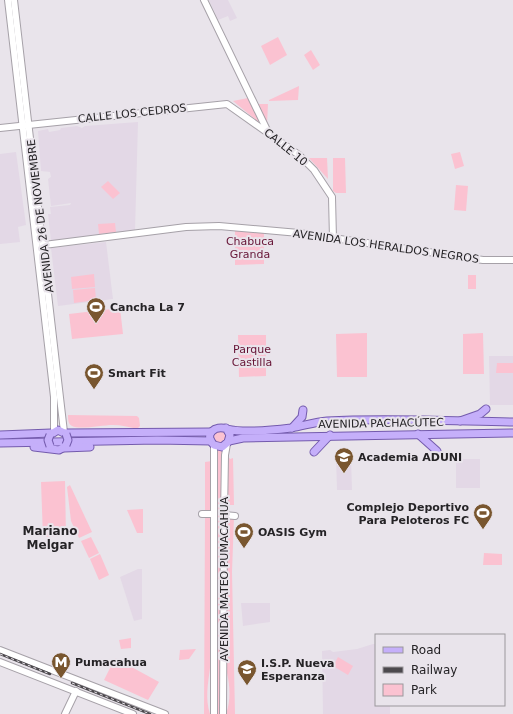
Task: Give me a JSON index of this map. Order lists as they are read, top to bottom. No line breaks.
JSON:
{"streets":{"main road":["CALLE LOS CEDROS","CALLE 10","AVENIDA 26 DE NOVIEMBRE","AVENIDA LOS HERALDOS NEGROS","AVENIDA PACHACÚTEC","AVENIDA MATEO PUMACAHUA"]},"crossings":[["CALLE LOS CEDROS","CALLE 10"],["CALLE LOS CEDROS","AVENIDA 26 DE NOVIEMBRE"],["CALLE 10","AVENIDA LOS HERALDOS NEGROS"],["AVENIDA 26 DE NOVIEMBRE","AVENIDA LOS HERALDOS NEGROS"],["AVENIDA PACHACÚTEC","AVENIDA MATEO PUMACAHUA"]],"districts":["Mariano Melgar"],"parks":["Chabuca Granda","Parque Castilla"],"places":{"sports":["Cancha La 7","Smart Fit","Complejo Deportivo Para Peloteros FC","OASIS Gym"],"school or university":["Academia ADUNI","I.S.P. Nueva Esperanza"],"metro station":["Pumacahua"]},"legend":["Road","Railway","Park"]}
